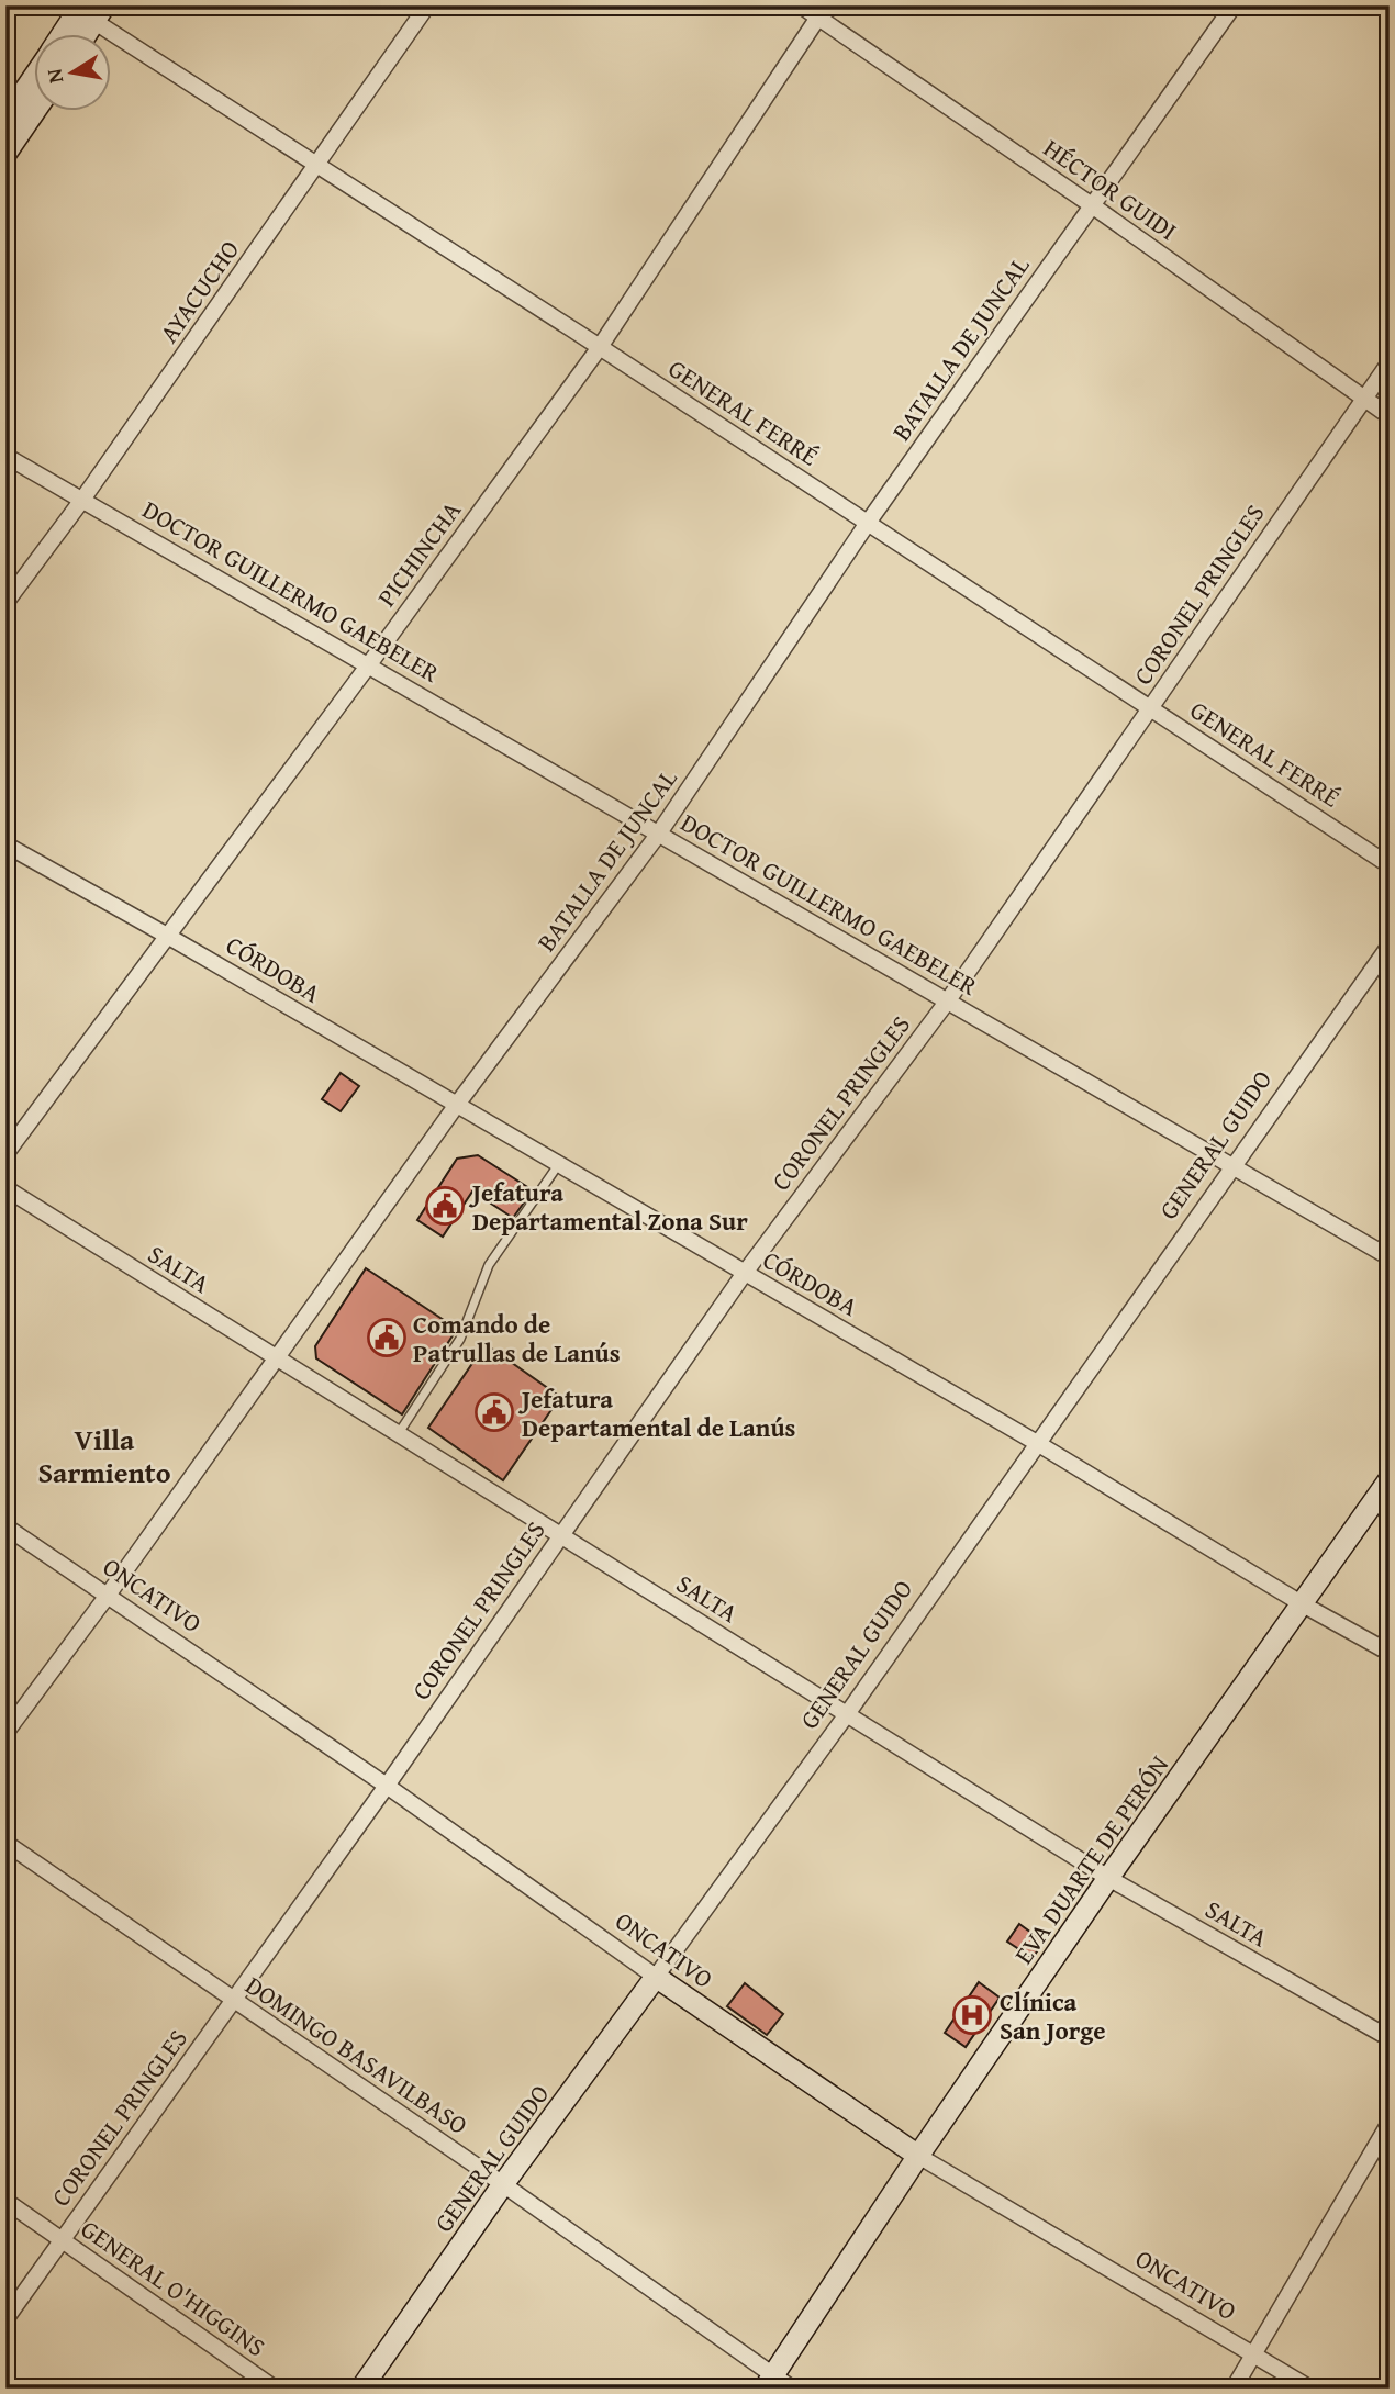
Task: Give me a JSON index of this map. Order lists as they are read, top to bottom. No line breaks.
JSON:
{"streets":{"main road":["GENERAL GUIDO","ONCATIVO","EVA DUARTE DE PERÓN"],"street":["HÉCTOR GUIDI","AYACUCHO","BATALLA DE JUNCAL","GENERAL FERRÉ","PICHINCHA","DOCTOR GUILLERMO GAEBELER","CORONEL PRINGLES","CÓRDOBA","SALTA","DOMINGO BASAVILBASO","GENERAL O'HIGGINS"]},"crossings":[["HÉCTOR GUIDI","BATALLA DE JUNCAL"],["HÉCTOR GUIDI","PICHINCHA"],["HÉCTOR GUIDI","CORONEL PRINGLES"],["AYACUCHO","GENERAL FERRÉ"],["AYACUCHO","DOCTOR GUILLERMO GAEBELER"],["BATALLA DE JUNCAL","GENERAL FERRÉ"],["BATALLA DE JUNCAL","DOCTOR GUILLERMO GAEBELER"],["BATALLA DE JUNCAL","CÓRDOBA"],["BATALLA DE JUNCAL","SALTA"],["BATALLA DE JUNCAL","ONCATIVO"],["GENERAL FERRÉ","PICHINCHA"],["GENERAL FERRÉ","CORONEL PRINGLES"],["PICHINCHA","DOCTOR GUILLERMO GAEBELER"],["PICHINCHA","CÓRDOBA"],["DOCTOR GUILLERMO GAEBELER","CORONEL PRINGLES"],["DOCTOR GUILLERMO GAEBELER","GENERAL GUIDO"],["CORONEL PRINGLES","CÓRDOBA"],["CORONEL PRINGLES","SALTA"],["CORONEL PRINGLES","ONCATIVO"],["CORONEL PRINGLES","DOMINGO BASAVILBASO"],["CORONEL PRINGLES","GENERAL O'HIGGINS"],["CÓRDOBA","GENERAL GUIDO"],["CÓRDOBA","EVA DUARTE DE PERÓN"],["GENERAL GUIDO","SALTA"],["GENERAL GUIDO","ONCATIVO"],["GENERAL GUIDO","DOMINGO BASAVILBASO"],["SALTA","EVA DUARTE DE PERÓN"],["ONCATIVO","EVA DUARTE DE PERÓN"],["EVA DUARTE DE PERÓN","DOMINGO BASAVILBASO"]],"districts":["Villa Sarmiento"],"places":{"public building":["Jefatura Departamental Zona Sur","Comando de Patrullas de Lanús","Jefatura Departamental de Lanús"],"hospital":["Clínica San Jorge"]},"north":"left"}
